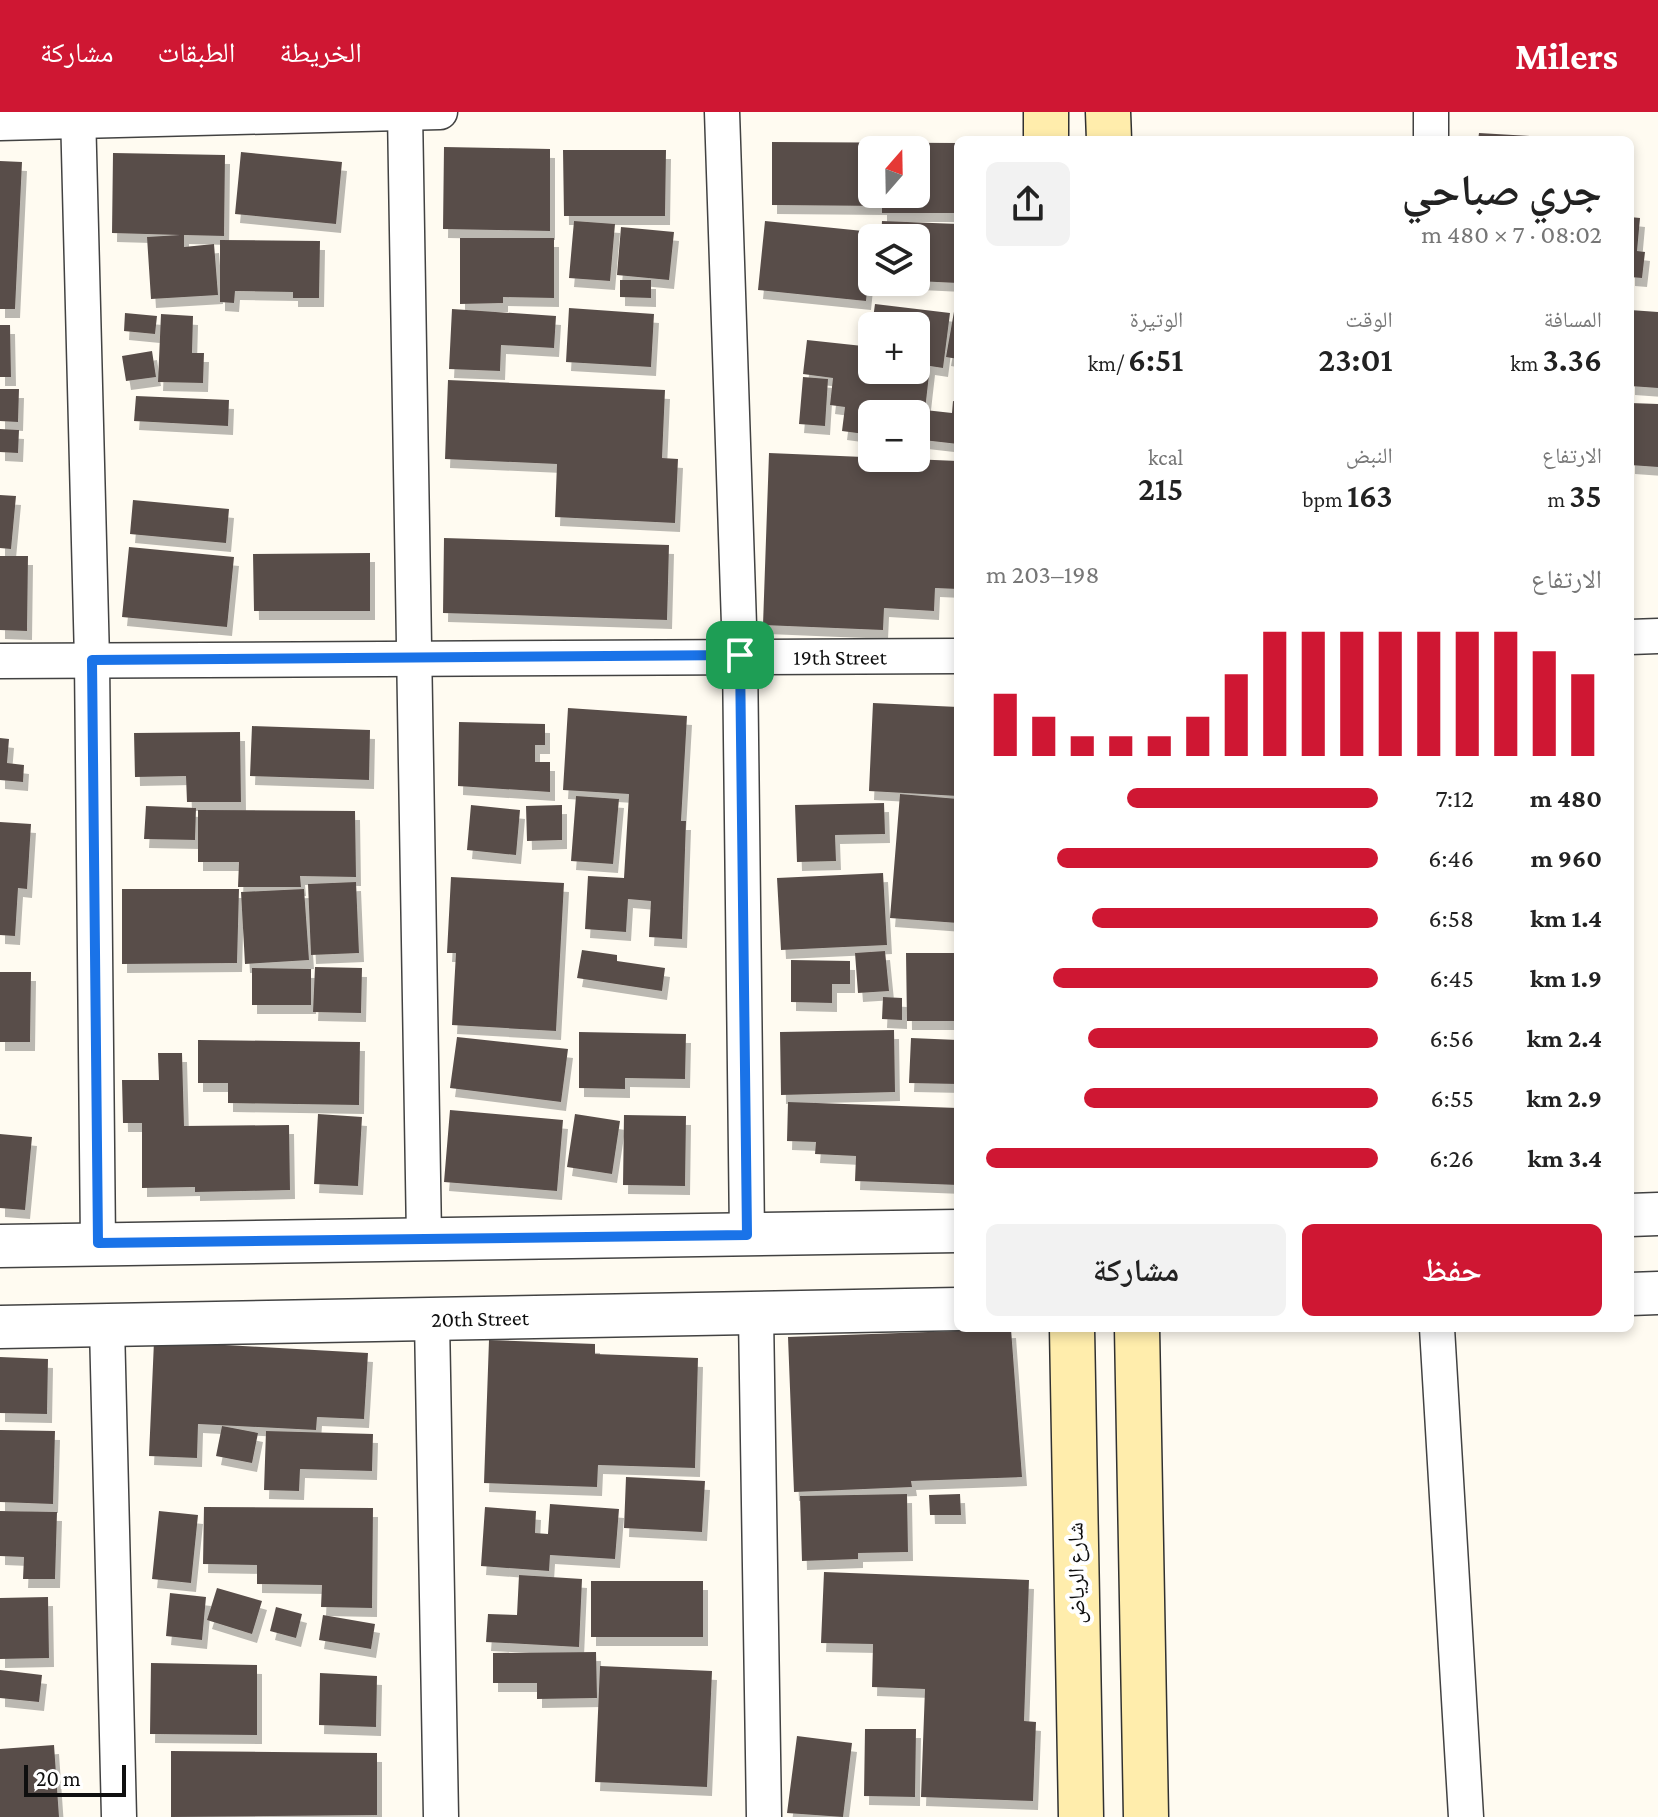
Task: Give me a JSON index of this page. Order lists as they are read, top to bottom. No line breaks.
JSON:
{"streets":{"main road":["شارع الرياض"],"street":["19th Street","20th Street"]},"scale_bar":"20 m","north":"top","page":{"header":"Milers","nav":["الخريطة","الطبقات","مشاركة"],"map_buttons":["+","−"],"heading":["جري صباحي","08:02 · 7 × 480 m"],"stats":[["المسافة","3.36 km"],["الوقت","23:01"],["الوتيرة","6:51 /km"],["الارتفاع","35 m"],["النبض","163 bpm"],["kcal","215"]],"chart":["الارتفاع","198–203 m"],"list":[{"name":"480 m","note":"7:12"},{"name":"960 m","note":"6:46"},{"name":"1.4 km","note":"6:58"},{"name":"1.9 km","note":"6:45"},{"name":"2.4 km","note":"6:56"},{"name":"2.9 km","note":"6:55"},{"name":"3.4 km","note":"6:26"}],"buttons":["حفظ","مشاركة"],"scale":"20 m"}}
